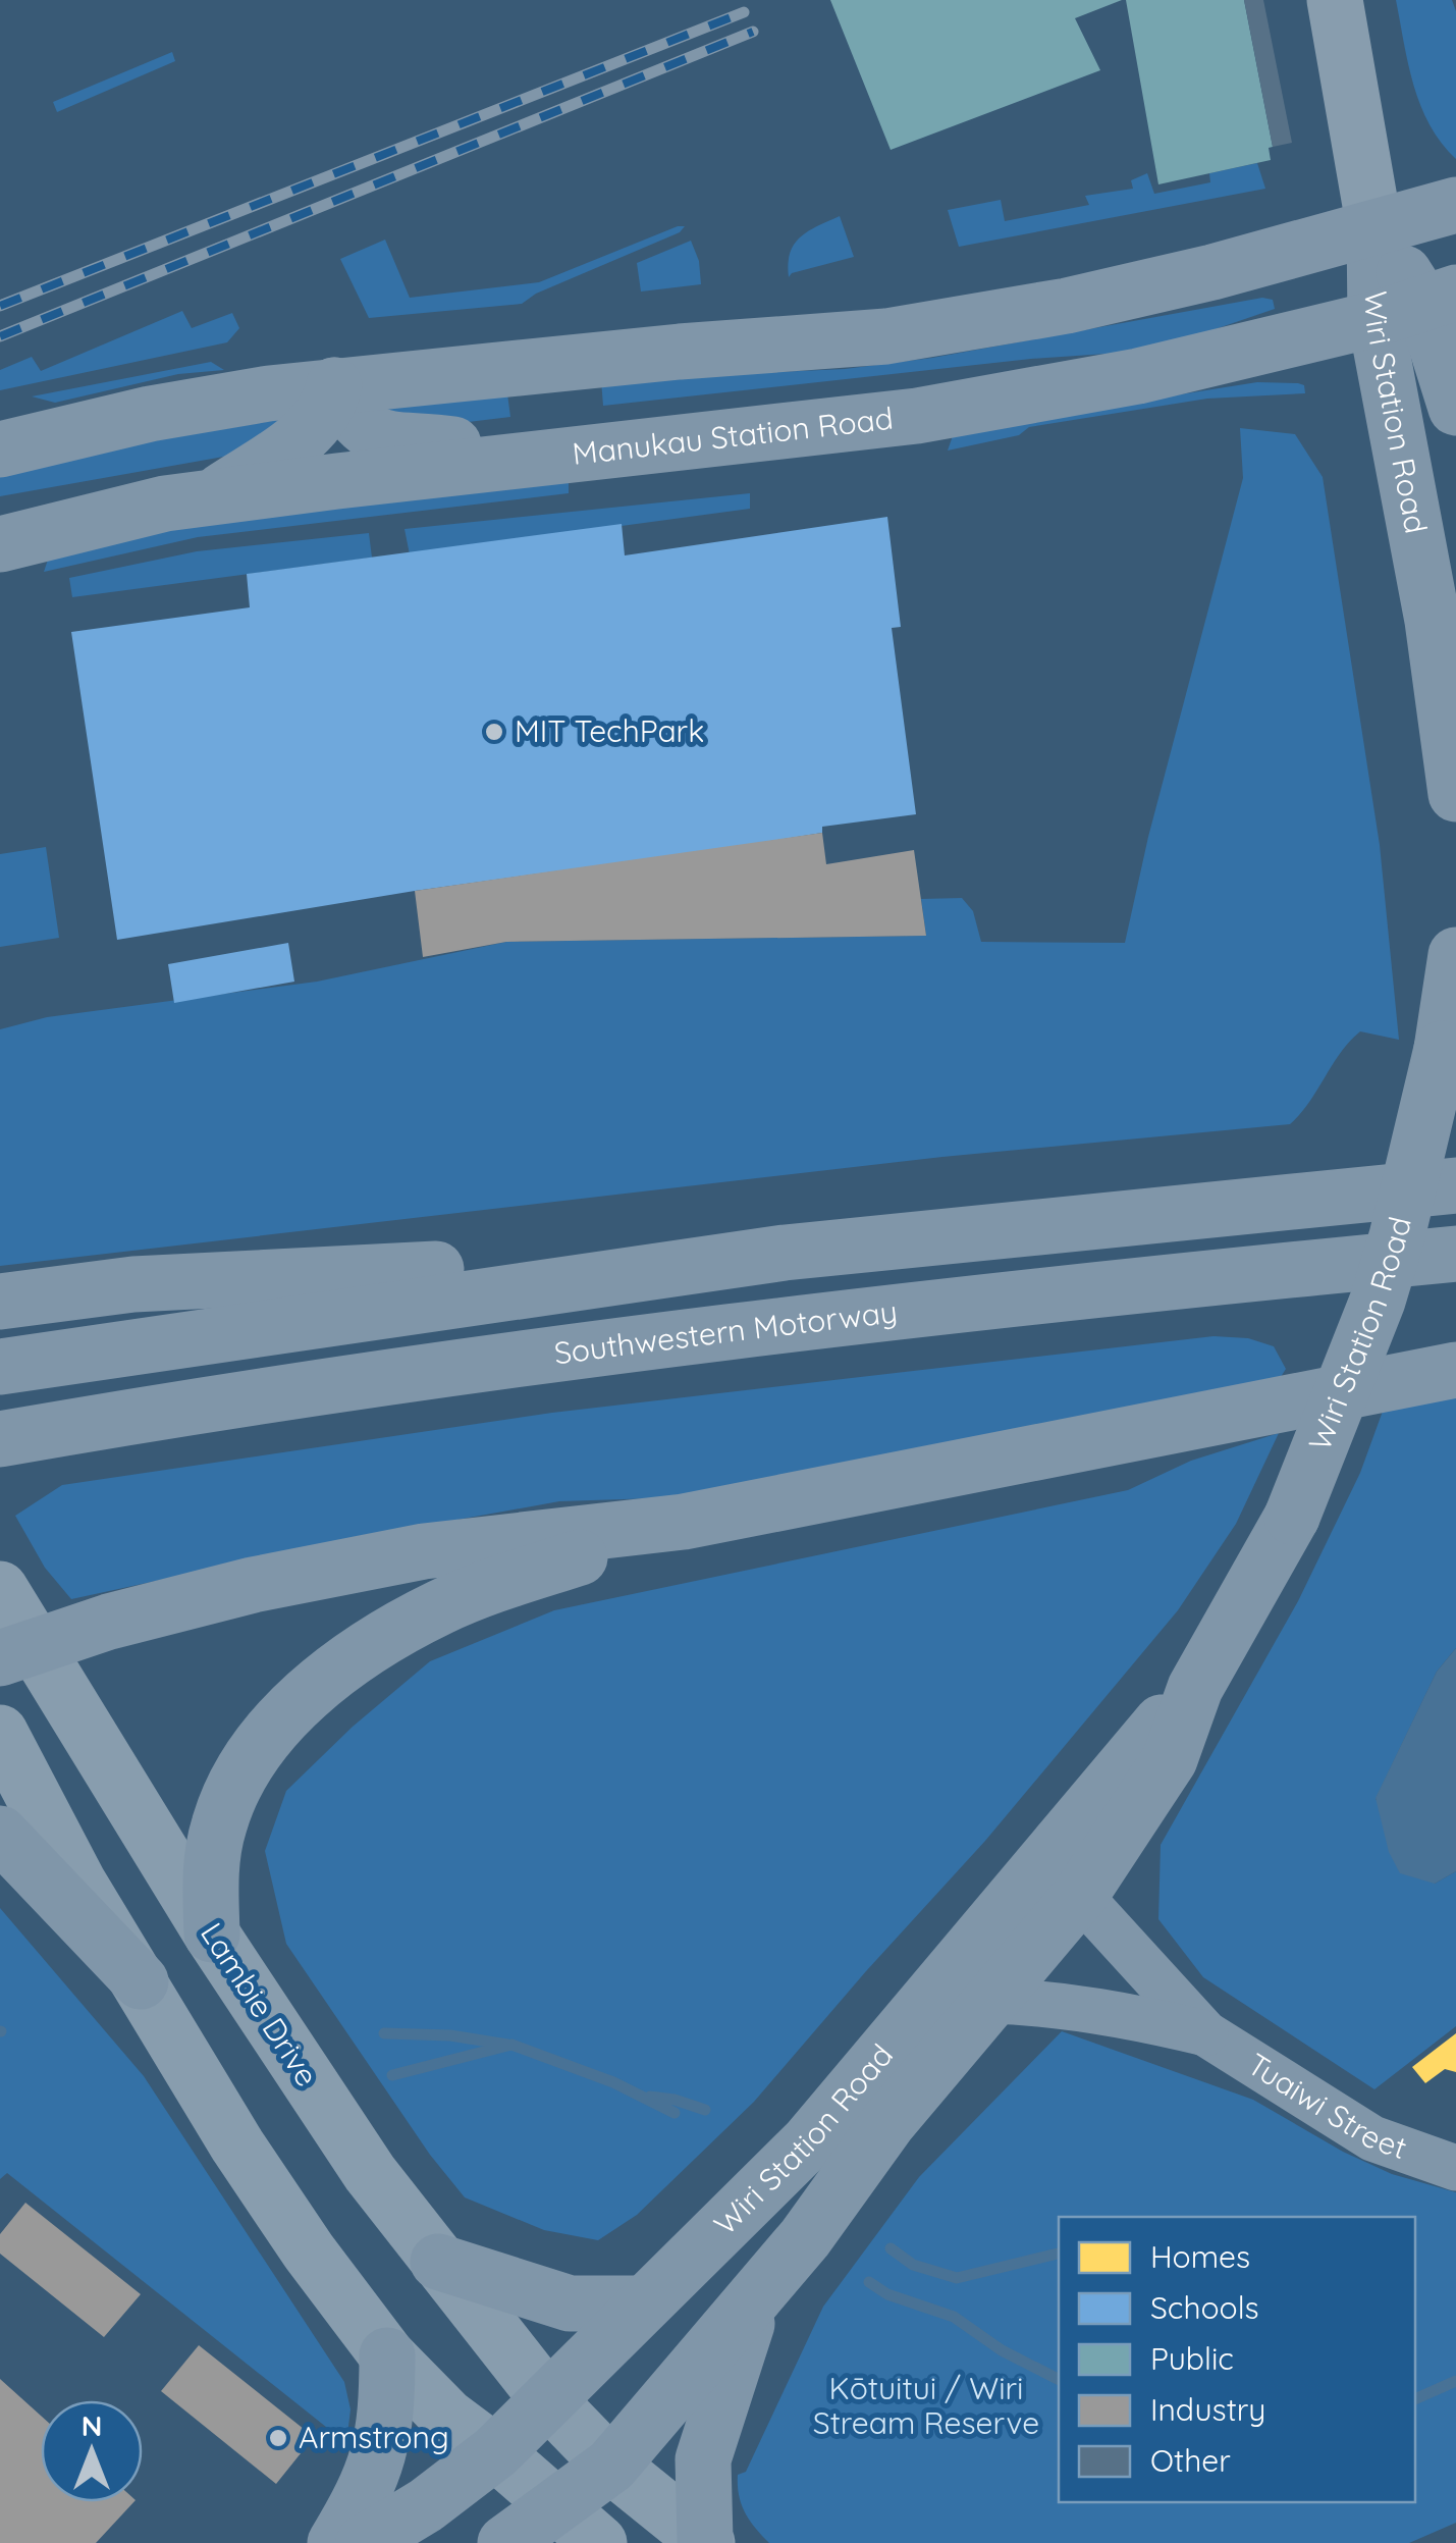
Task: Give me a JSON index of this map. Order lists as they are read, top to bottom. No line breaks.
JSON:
{"streets":{"main road":["Wiri Station Road","Manukau Station Road","Southwestern Motorway","Lambie Drive"],"street":["Tuaiwi Street"]},"crossings":[["Wiri Station Road","Manukau Station Road"],["Wiri Station Road","Lambie Drive"],["Wiri Station Road","Tuaiwi Street"]],"parks":["Kōtuitui / Wiri Stream Reserve"],"places":["MIT TechPark","Armstrong"],"legend":["Homes","Schools","Public","Industry","Other"],"north":"top"}
